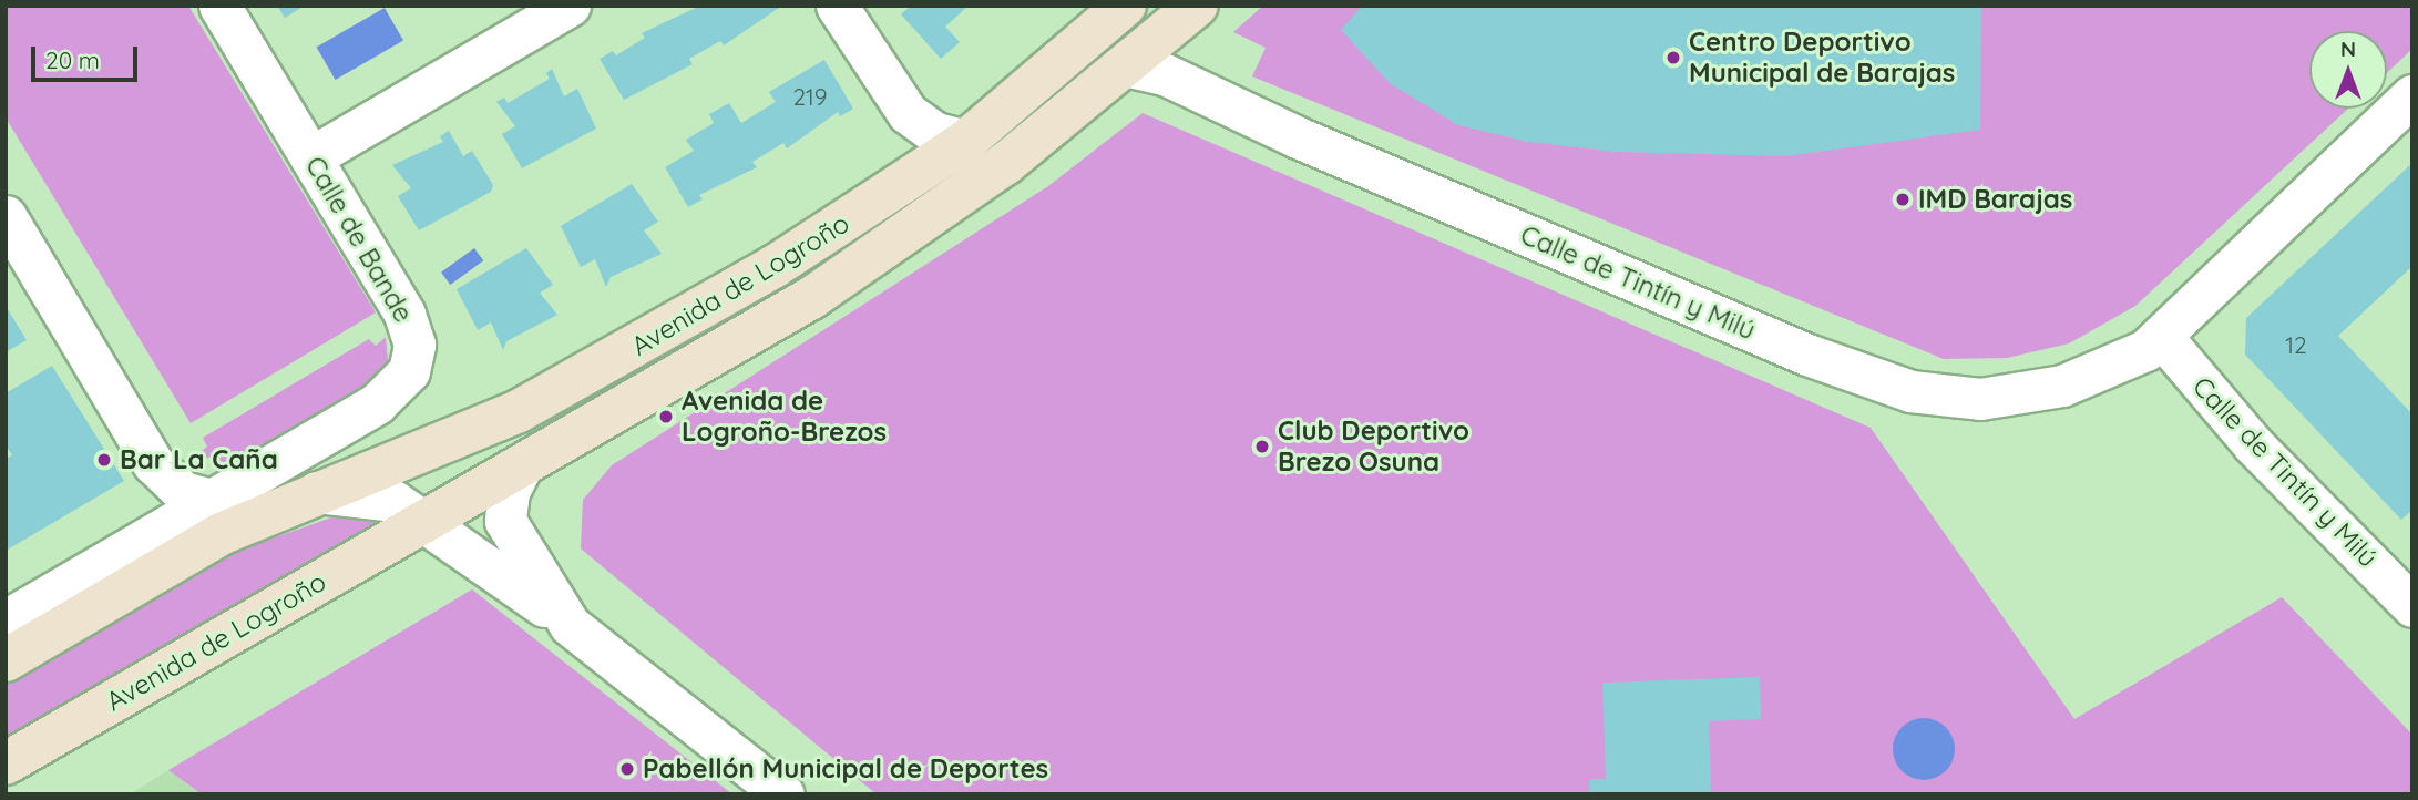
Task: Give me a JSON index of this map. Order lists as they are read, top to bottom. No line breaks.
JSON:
{"streets":{"main road":["Avenida de Logroño"],"street":["Calle de Bande","Calle de Tintín y Milú"]},"crossings":[["Calle de Bande","Avenida de Logroño"],["Calle de Tintín y Milú","Avenida de Logroño"]],"places":["Centro Deportivo Municipal de Barajas","IMD Barajas","Avenida de Logroño-Brezos","Club Deportivo Brezo Osuna","Bar La Caña","Pabellón Municipal de Deportes"],"house_numbers":["219","12"],"scale_bar":"20 m","north":"top"}
